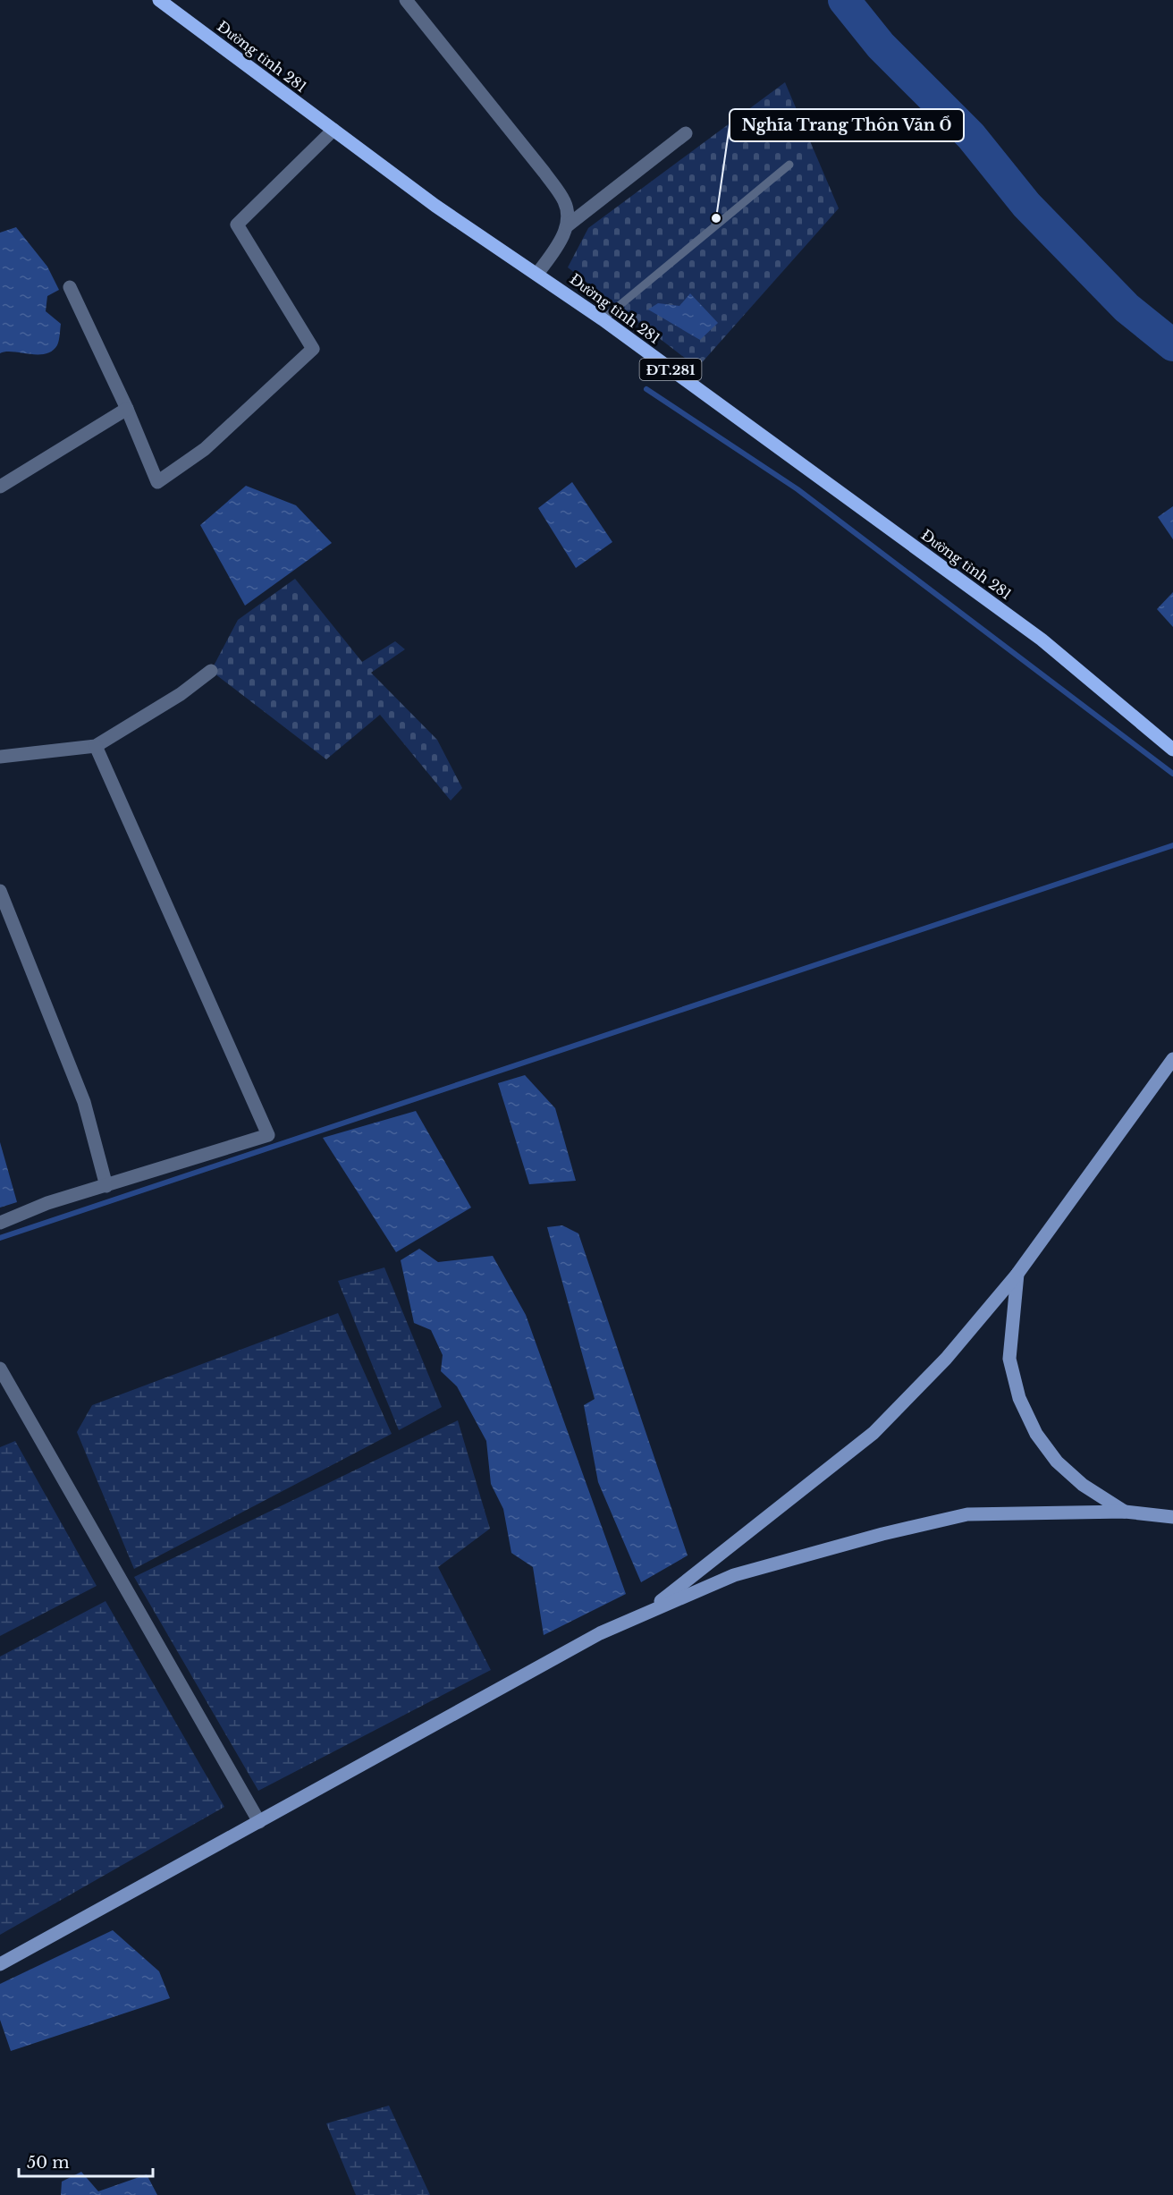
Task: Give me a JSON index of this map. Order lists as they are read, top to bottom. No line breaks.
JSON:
{"streets":{"main road":["Đường tỉnh 281","ĐT.281"]},"places":["Nghĩa Trang Thôn Văn Ổ"],"scale_bar":"50 m"}
